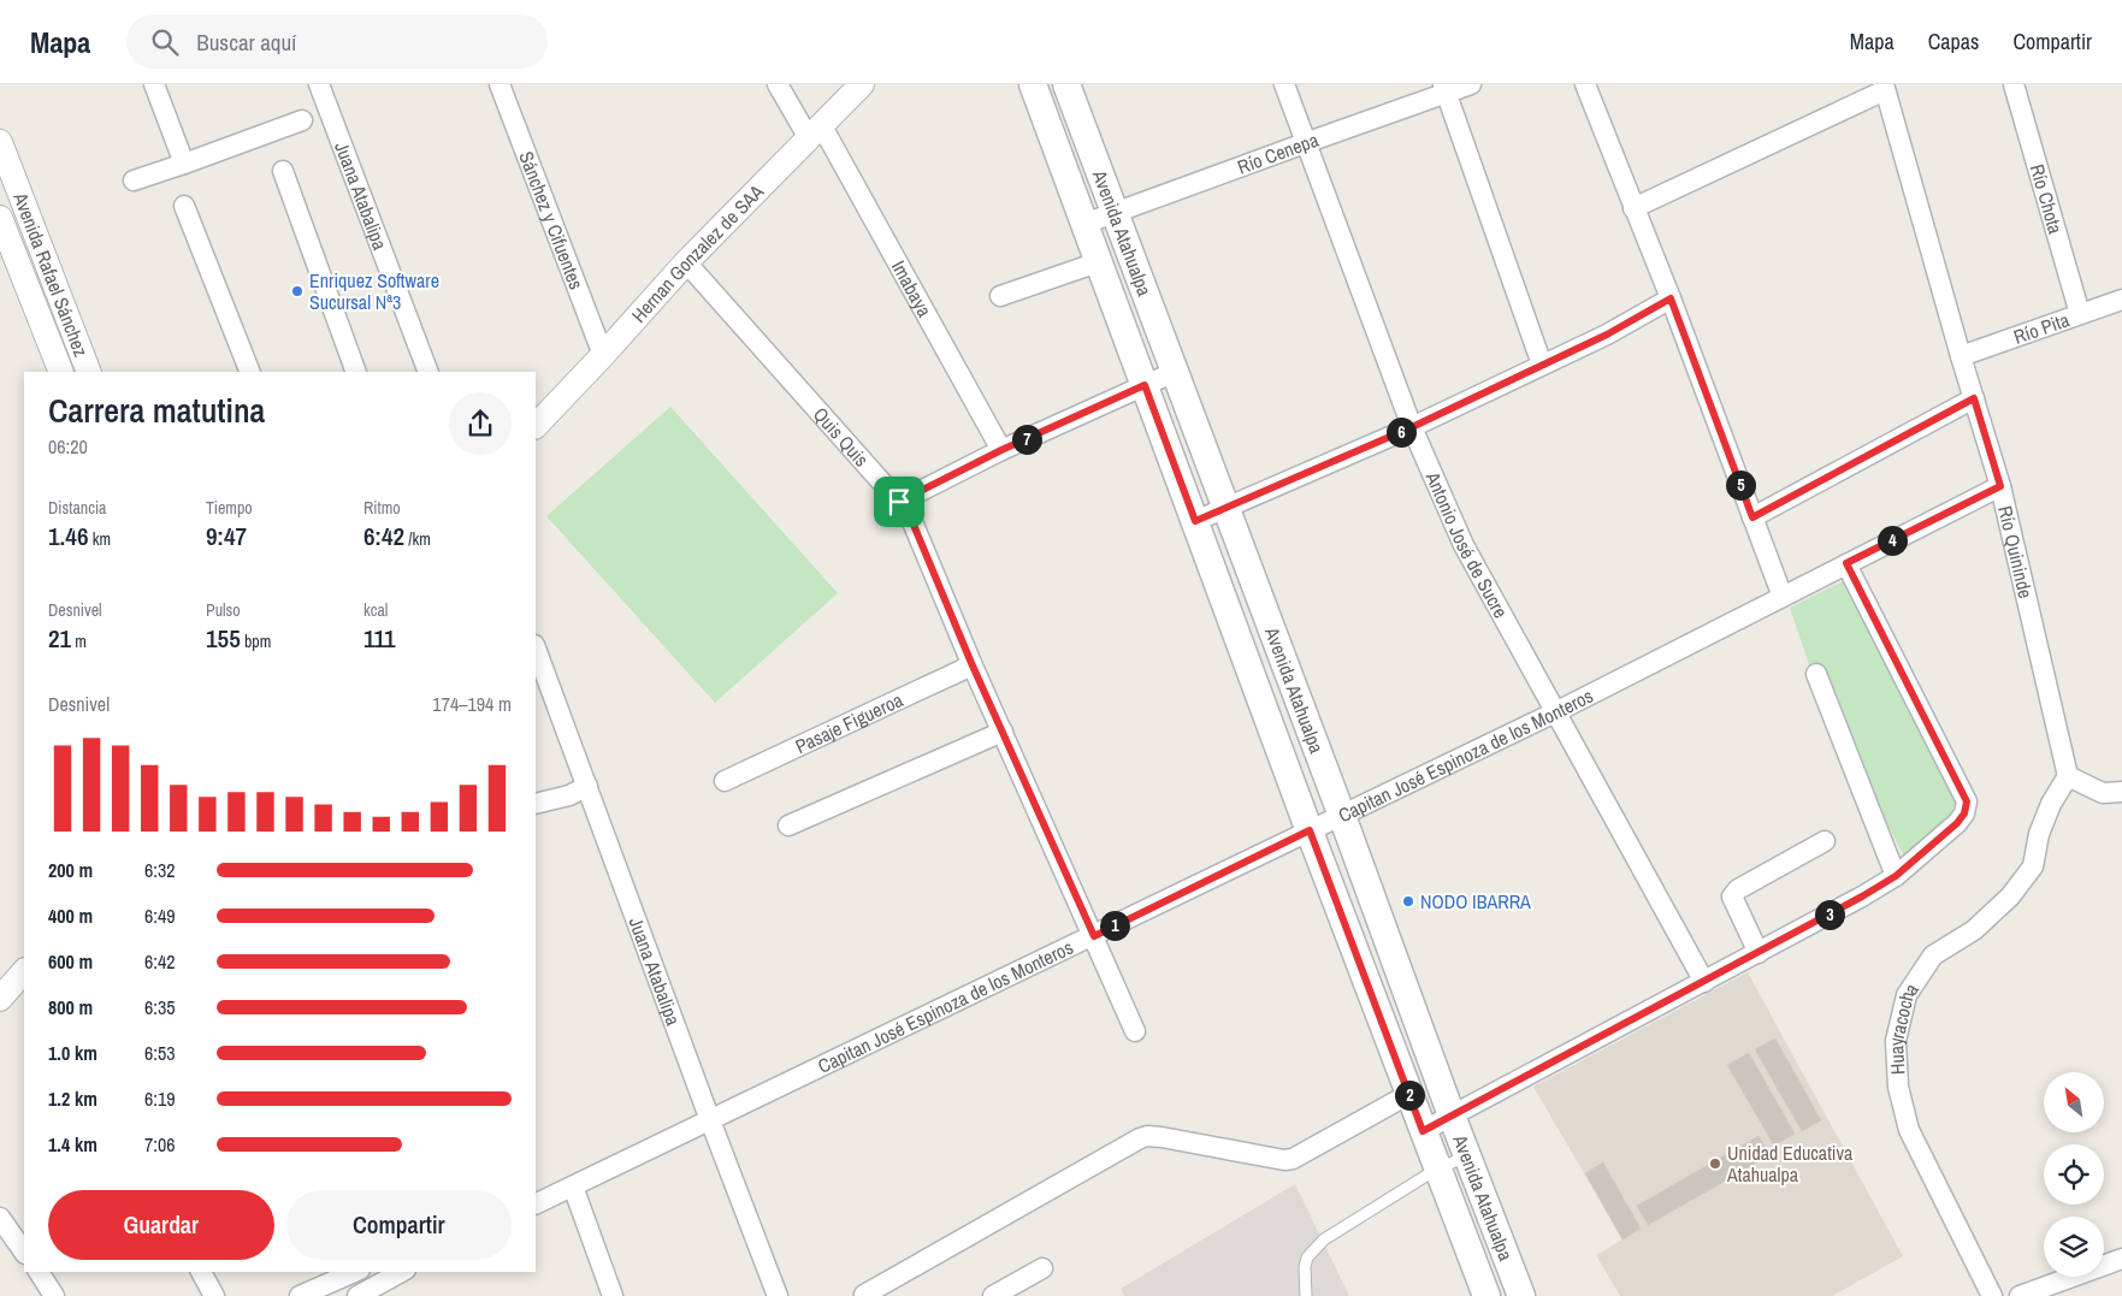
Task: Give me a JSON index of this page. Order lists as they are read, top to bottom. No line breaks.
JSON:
{"streets":{"main road":["Avenida Atahualpa"],"street":["Río Cenepa","Juana Atabalipa","Río Chota","Sánchez y Cifuentes","Hernan Gonzalez de SAA","Avenida Rafael Sánchez","Imabaya","Río Pita","Quis Quis","Antonio José de Sucre","Río Quininde","Pasaje Figueroa","Capitan José Espinoza de los Monteros","Huayracocha"]},"crossings":[["Río Cenepa","Avenida Atahualpa"],["Río Cenepa","Antonio José de Sucre"],["Juana Atabalipa","Capitan José Espinoza de los Monteros"],["Río Chota","Río Pita"],["Sánchez y Cifuentes","Hernan Gonzalez de SAA"],["Avenida Atahualpa","Capitan José Espinoza de los Monteros"],["Hernan Gonzalez de SAA","Imabaya"],["Hernan Gonzalez de SAA","Quis Quis"],["Río Pita","Río Quininde"],["Quis Quis","Pasaje Figueroa"],["Quis Quis","Capitan José Espinoza de los Monteros"],["Antonio José de Sucre","Capitan José Espinoza de los Monteros"],["Río Quininde","Capitan José Espinoza de los Monteros"],["Río Quininde","Huayracocha"]],"places":["Enriquez Software Sucursal Nª3","NODO IBARRA","Unidad Educativa Atahualpa"],"north":"top left","page":{"header":"Mapa","search":"Buscar aquí","nav":["Mapa","Capas","Compartir"],"heading":["Carrera matutina","06:20"],"pins":["6","7","5","4","3","1","2"],"stats":[["Distancia","1.46 km"],["Tiempo","9:47"],["Ritmo","6:42 /km"],["Desnivel","21 m"],["Pulso","155 bpm"],["kcal","111"]],"chart":["Desnivel","174–194 m"],"list":[{"name":"200 m","note":"6:32"},{"name":"400 m","note":"6:49"},{"name":"600 m","note":"6:42"},{"name":"800 m","note":"6:35"},{"name":"1.0 km","note":"6:53"},{"name":"1.2 km","note":"6:19"},{"name":"1.4 km","note":"7:06"}],"buttons":["Guardar","Compartir"]}}
